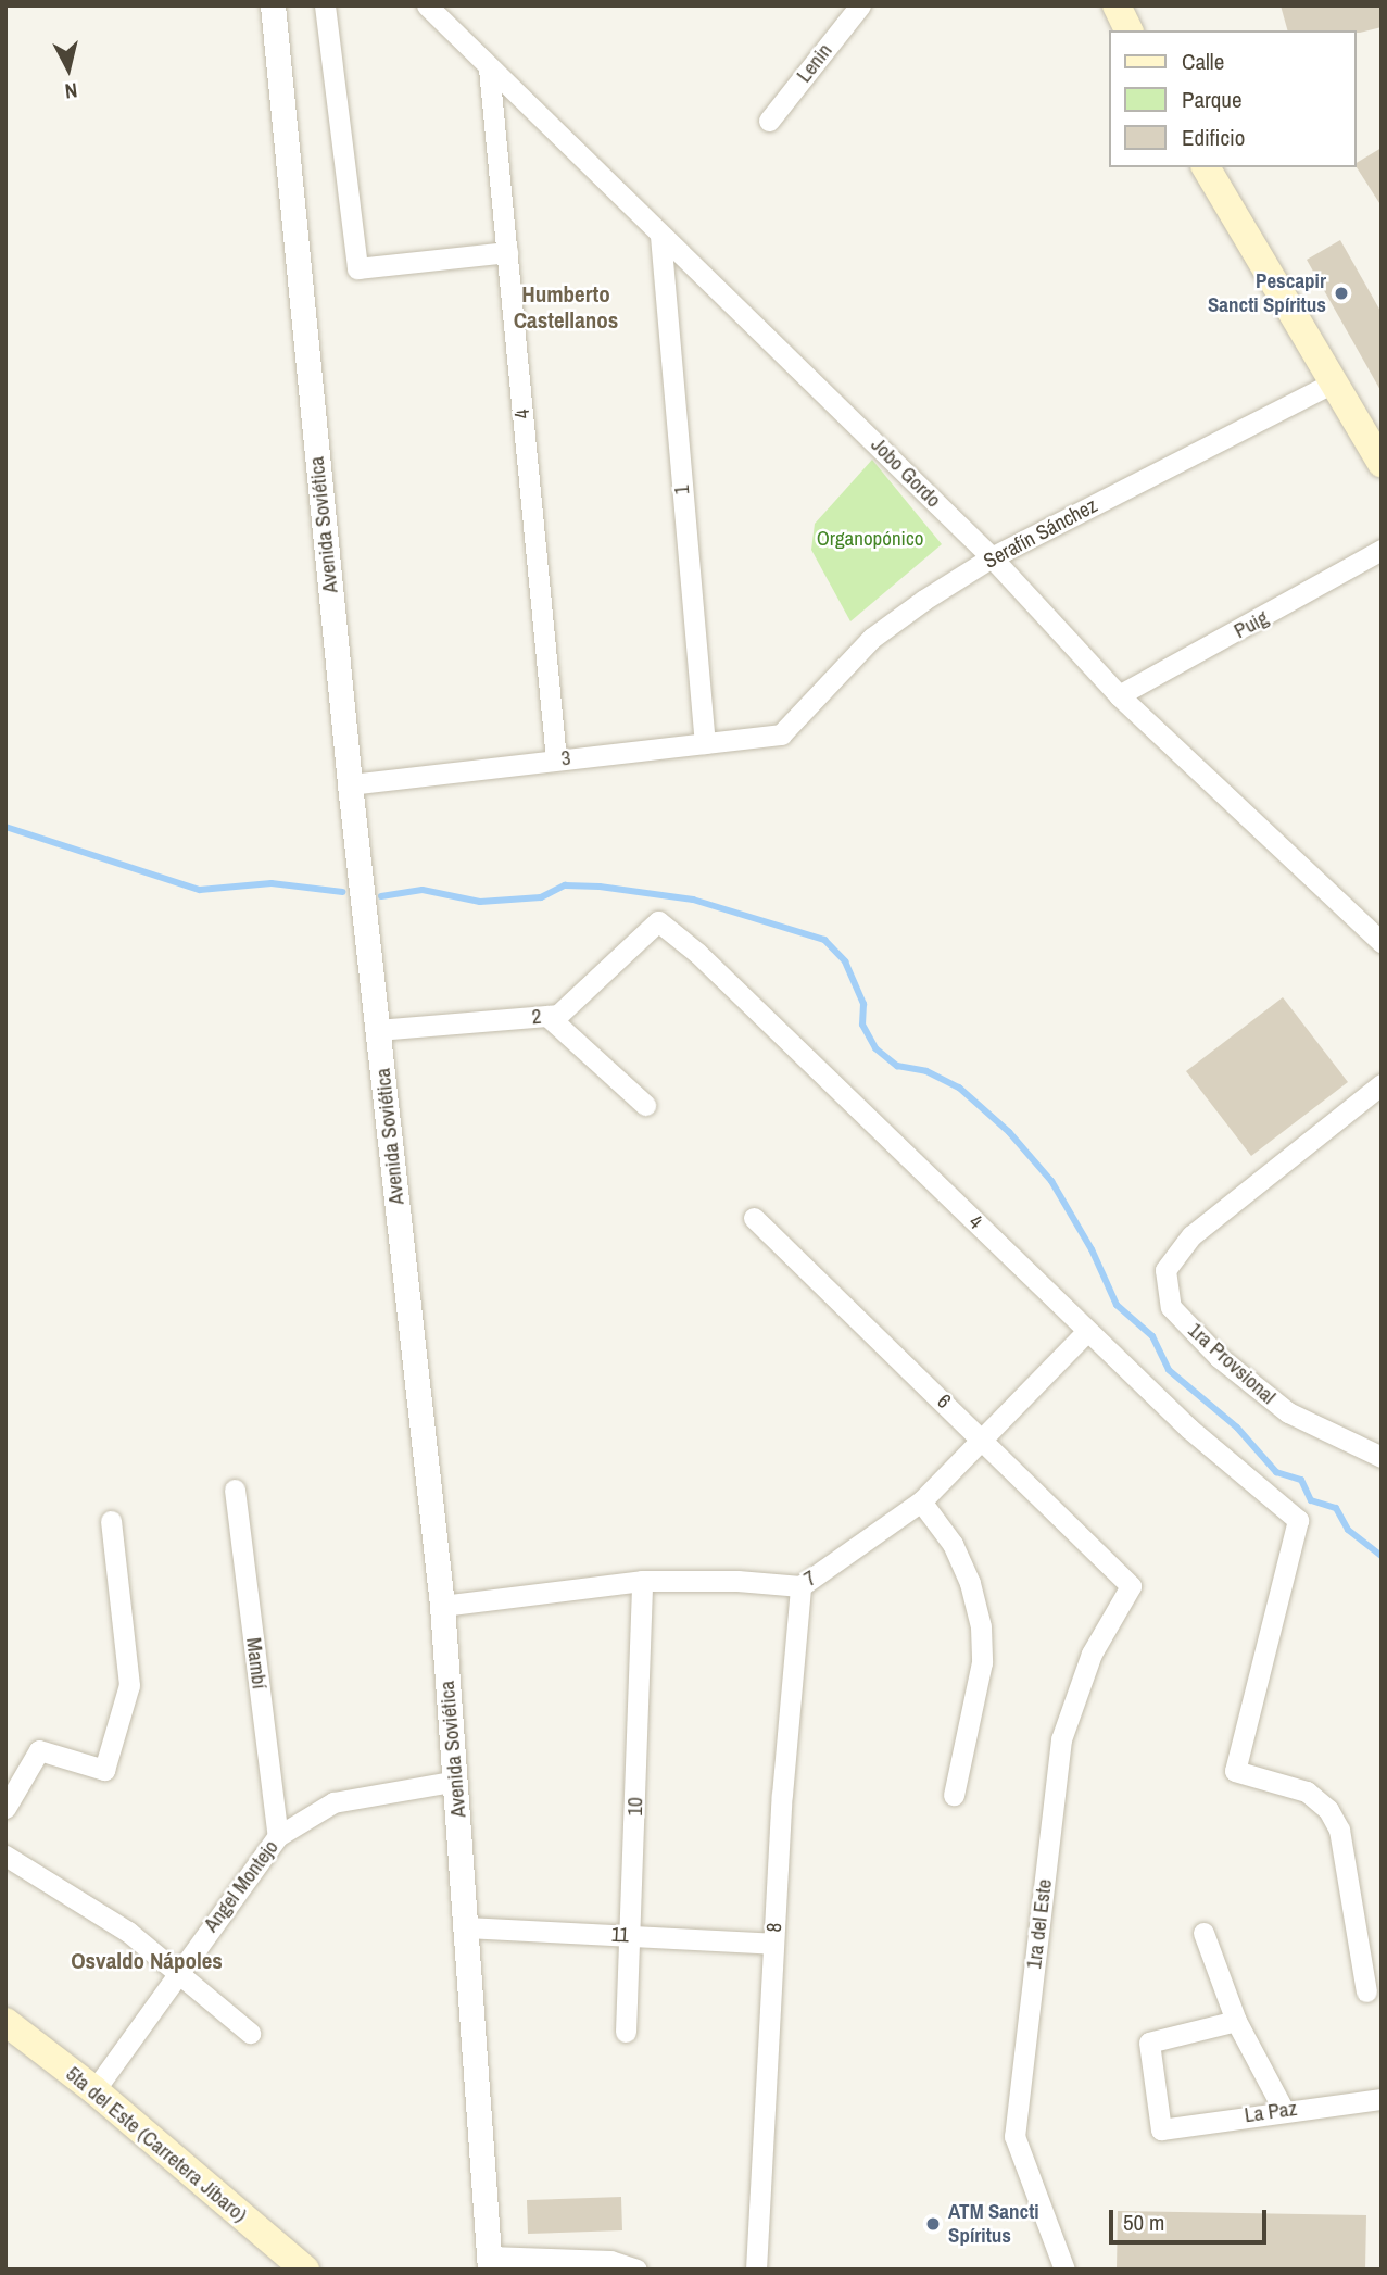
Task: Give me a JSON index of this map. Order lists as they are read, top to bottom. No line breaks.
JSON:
{"streets":{"main road":["5ta del Este (Carretera Jíbaro)"],"street":["Lenin","4","Jobo Gordo","1","Avenida Soviética","Serafín Sánchez","Puig","3","2","1ra Provsional","6","7","Mambí","10","Angel Montejo","1ra del Este","8","11","La Paz"]},"crossings":[["4","Jobo Gordo"],["4","3"],["4","2"],["4","7"],["Jobo Gordo","1"],["Jobo Gordo","Serafín Sánchez"],["Jobo Gordo","Puig"],["1","3"],["Avenida Soviética","3"],["Avenida Soviética","2"],["Avenida Soviética","7"],["Avenida Soviética","Angel Montejo"],["Avenida Soviética","11"],["Serafín Sánchez","3"],["6","7"],["6","1ra del Este"],["7","10"],["7","8"],["Mambí","Angel Montejo"],["10","11"],["Angel Montejo","5ta del Este (Carretera Jíbaro)"],["8","11"]],"districts":["Humberto Castellanos","Osvaldo Nápoles"],"parks":["Organopónico"],"places":["Pescapir Sancti Spíritus","ATM Sancti Spíritus"],"legend":["Calle","Parque","Edificio"],"scale_bar":"50 m","north":"bottom"}
